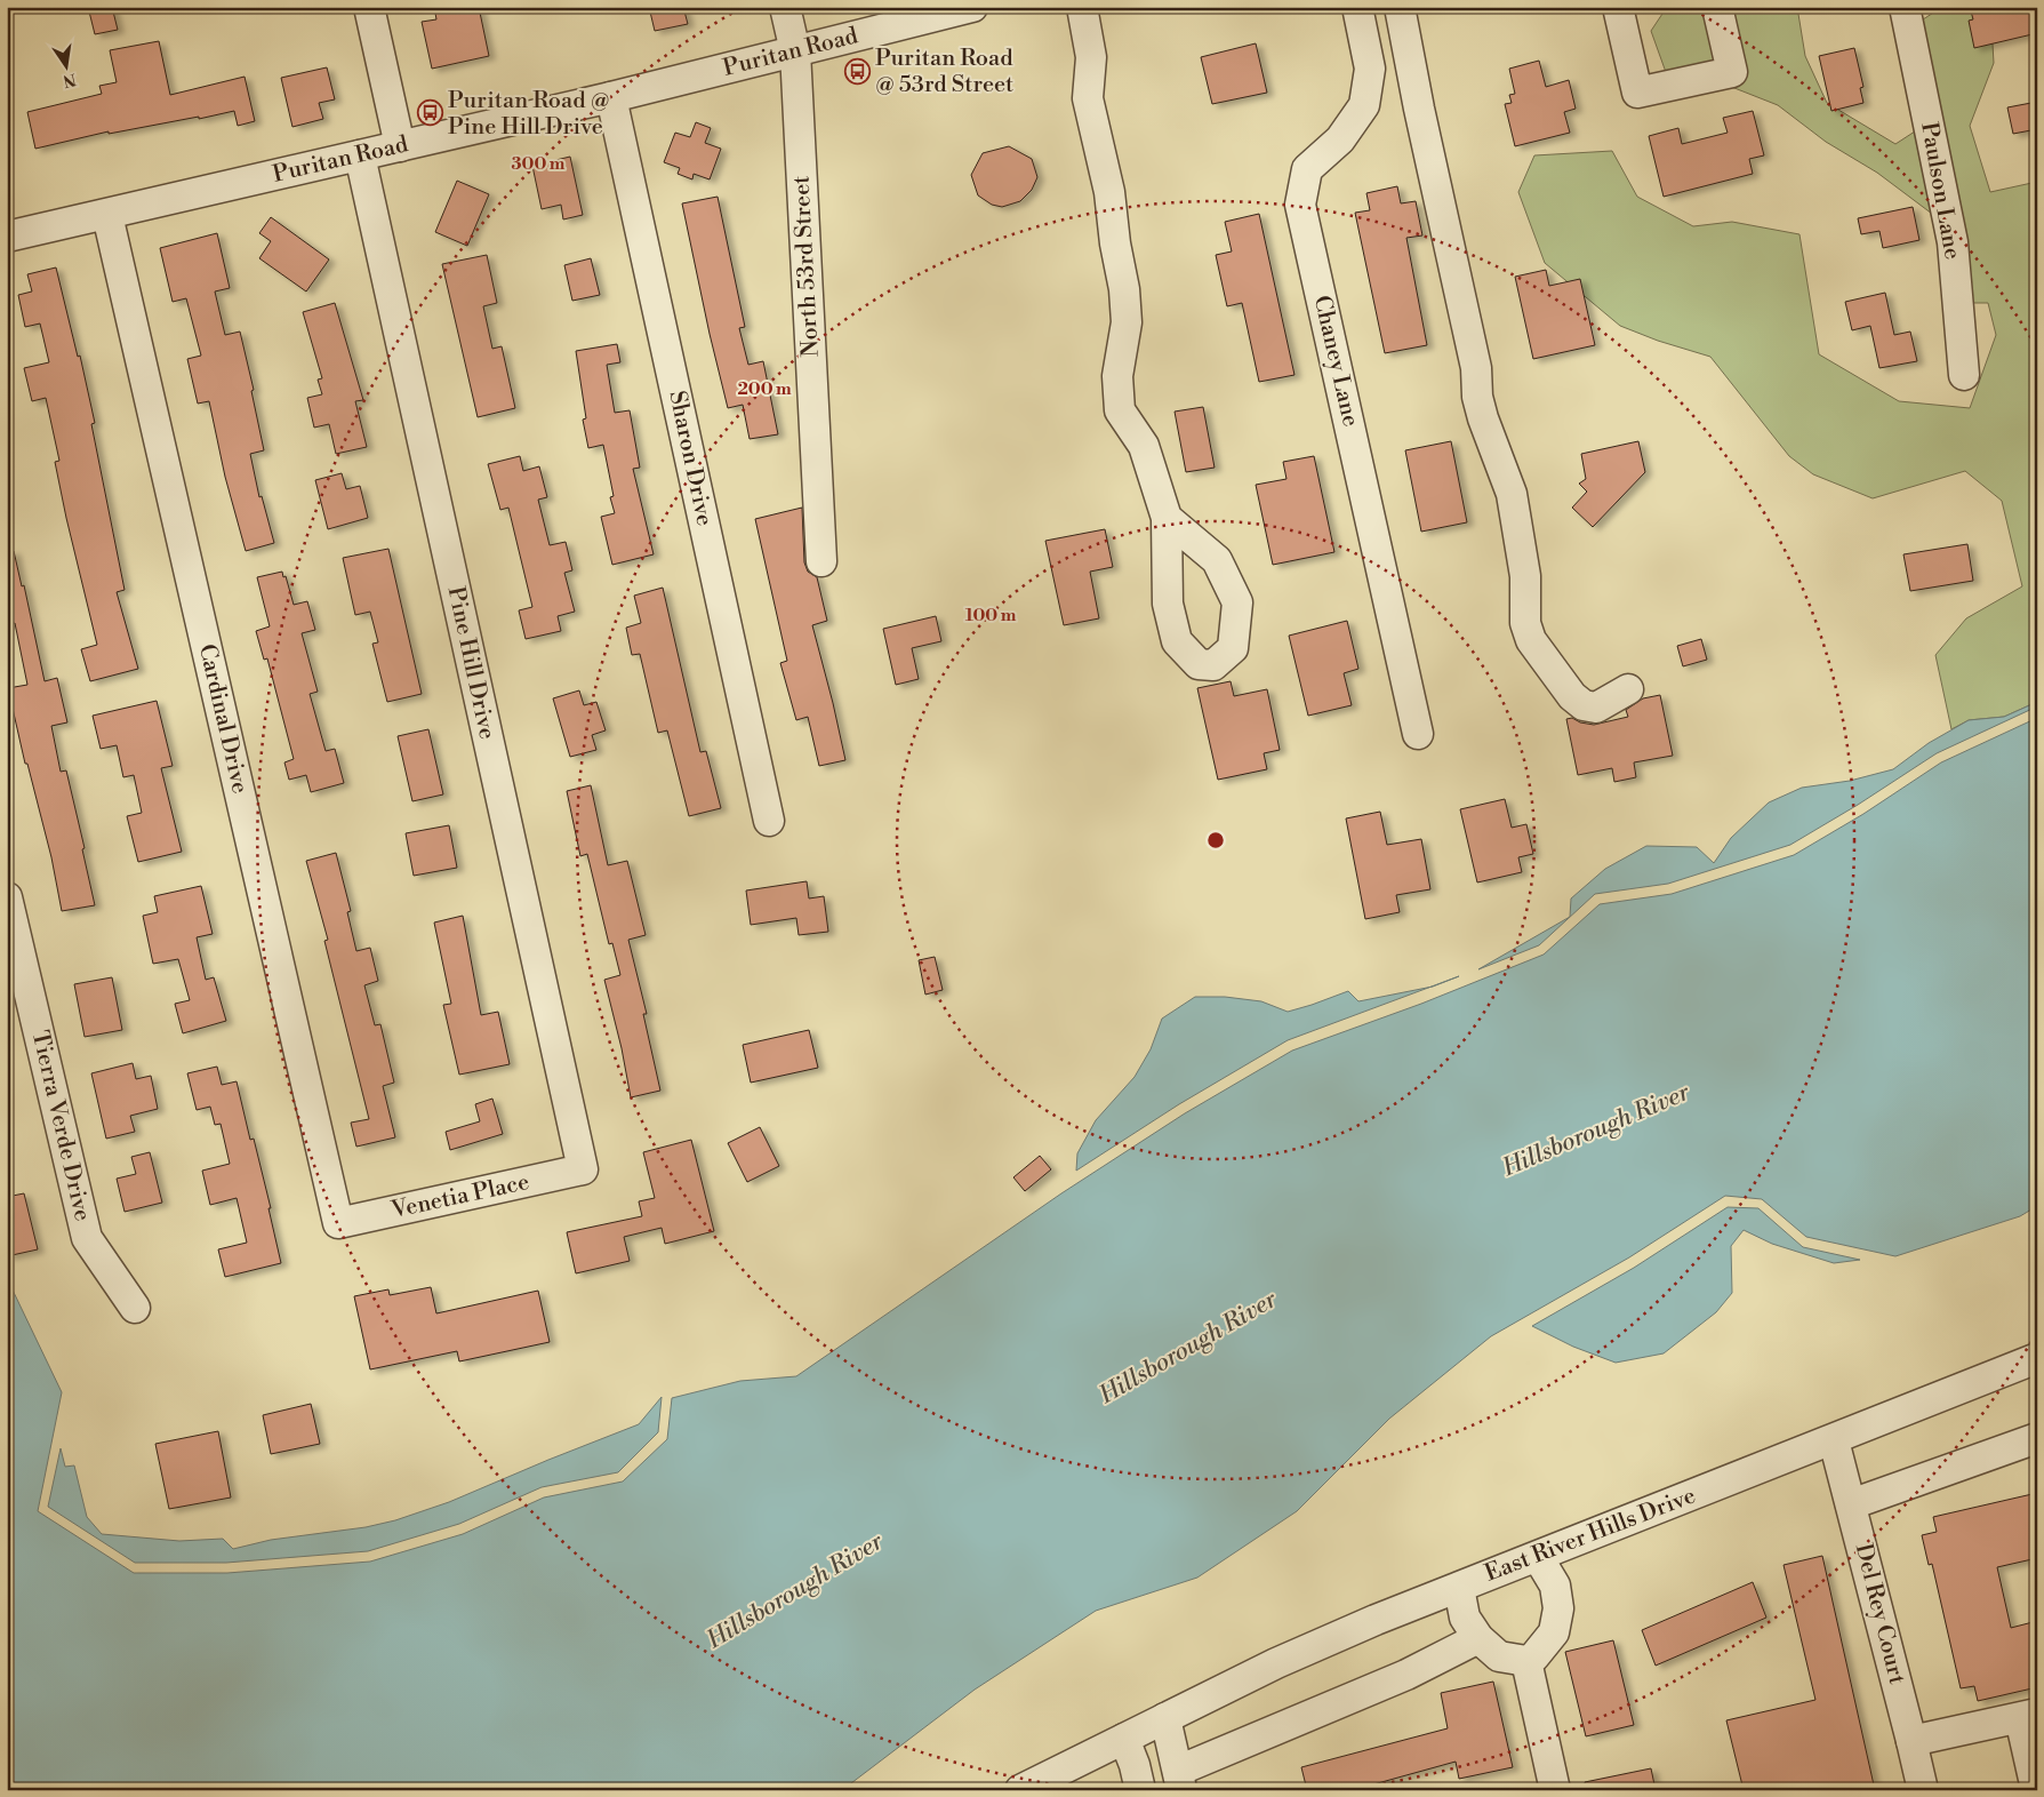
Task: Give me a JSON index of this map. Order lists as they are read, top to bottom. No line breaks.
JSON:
{"streets":{"street":["Puritan Road","Paulson Lane","North 53rd Street","Chaney Lane","Sharon Drive","Pine Hill Drive","Cardinal Drive","Tierra Verde Drive","Venetia Place","East River Hills Drive","Del Rey Court"]},"crossings":[["Puritan Road","North 53rd Street"],["Puritan Road","Sharon Drive"],["Puritan Road","Pine Hill Drive"],["Puritan Road","Cardinal Drive"],["Pine Hill Drive","Venetia Place"],["Cardinal Drive","Venetia Place"],["East River Hills Drive","Del Rey Court"]],"water":["Hillsborough River"],"places":{"bus stop":["Puritan Road @ 53rd Street","Puritan Road @ Pine Hill Drive"]},"north":"bottom","rings":["300 m","200 m","100 m"]}
